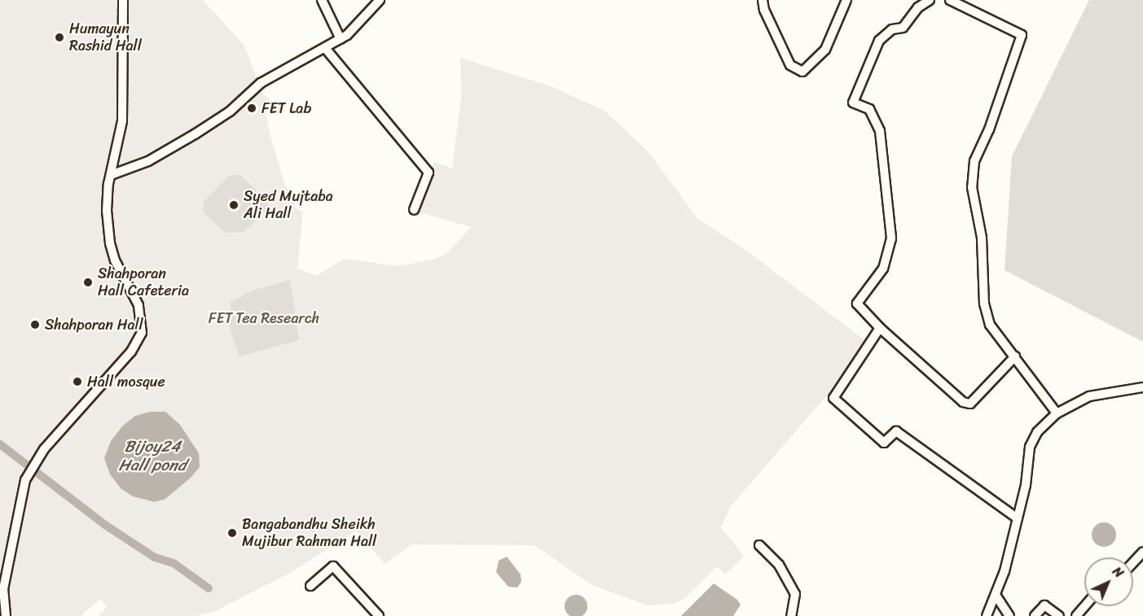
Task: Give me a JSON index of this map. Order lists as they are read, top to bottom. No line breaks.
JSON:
{"water":["Bijoy24 Hall pond"],"parks":["FET Tea Research"],"places":["Humayun Rashid Hall","FET Lab","Syed Mujtaba Ali Hall","Shahporan Hall Cafeteria","Shahporan Hall","Hall mosque","Bangabandhu Sheikh Mujibur Rahman Hall"],"north":"top right"}
